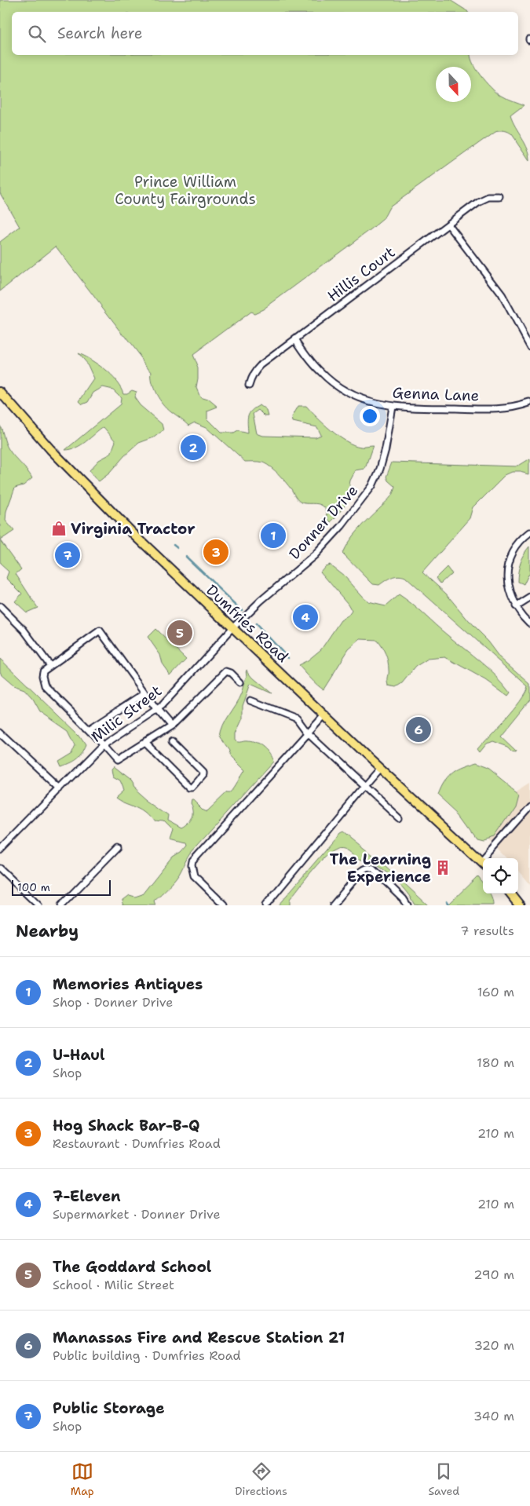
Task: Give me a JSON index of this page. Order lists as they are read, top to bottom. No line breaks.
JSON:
{"streets":{"main road":["Dumfries Road"],"street":["Hillis Court","Genna Lane","Donner Drive","Milic Street"]},"crossings":[["Hillis Court","Genna Lane"],["Genna Lane","Donner Drive"],["Donner Drive","Dumfries Road"],["Donner Drive","Milic Street"],["Dumfries Road","Milic Street"]],"parks":["Prince William County Fairgrounds"],"places":{"shop":["Virginia Tractor"],"building":["The Learning Experience"]},"scale_bar":"100 m","north":"bottom","page":{"search":"Search here","pins":["2","1","3","7","4","5","6"],"scale":"100 m","heading":["Nearby","7 results"],"list":[{"mark":"1","name":"Memories Antiques","note":"Shop · Donner Drive","value":"160 m"},{"mark":"2","name":"U-Haul","note":"Shop","value":"180 m"},{"mark":"3","name":"Hog Shack Bar-B-Q","note":"Restaurant · Dumfries Road","value":"210 m"},{"mark":"4","name":"7-Eleven","note":"Supermarket · Donner Drive","value":"210 m"},{"mark":"5","name":"The Goddard School","note":"School · Milic Street","value":"290 m"},{"mark":"6","name":"Manassas Fire and Rescue Station 21","note":"Public building · Dumfries Road","value":"320 m"},{"mark":"7","name":"Public Storage","note":"Shop","value":"340 m"}],"nav":["Map","Directions","Saved"]}}
